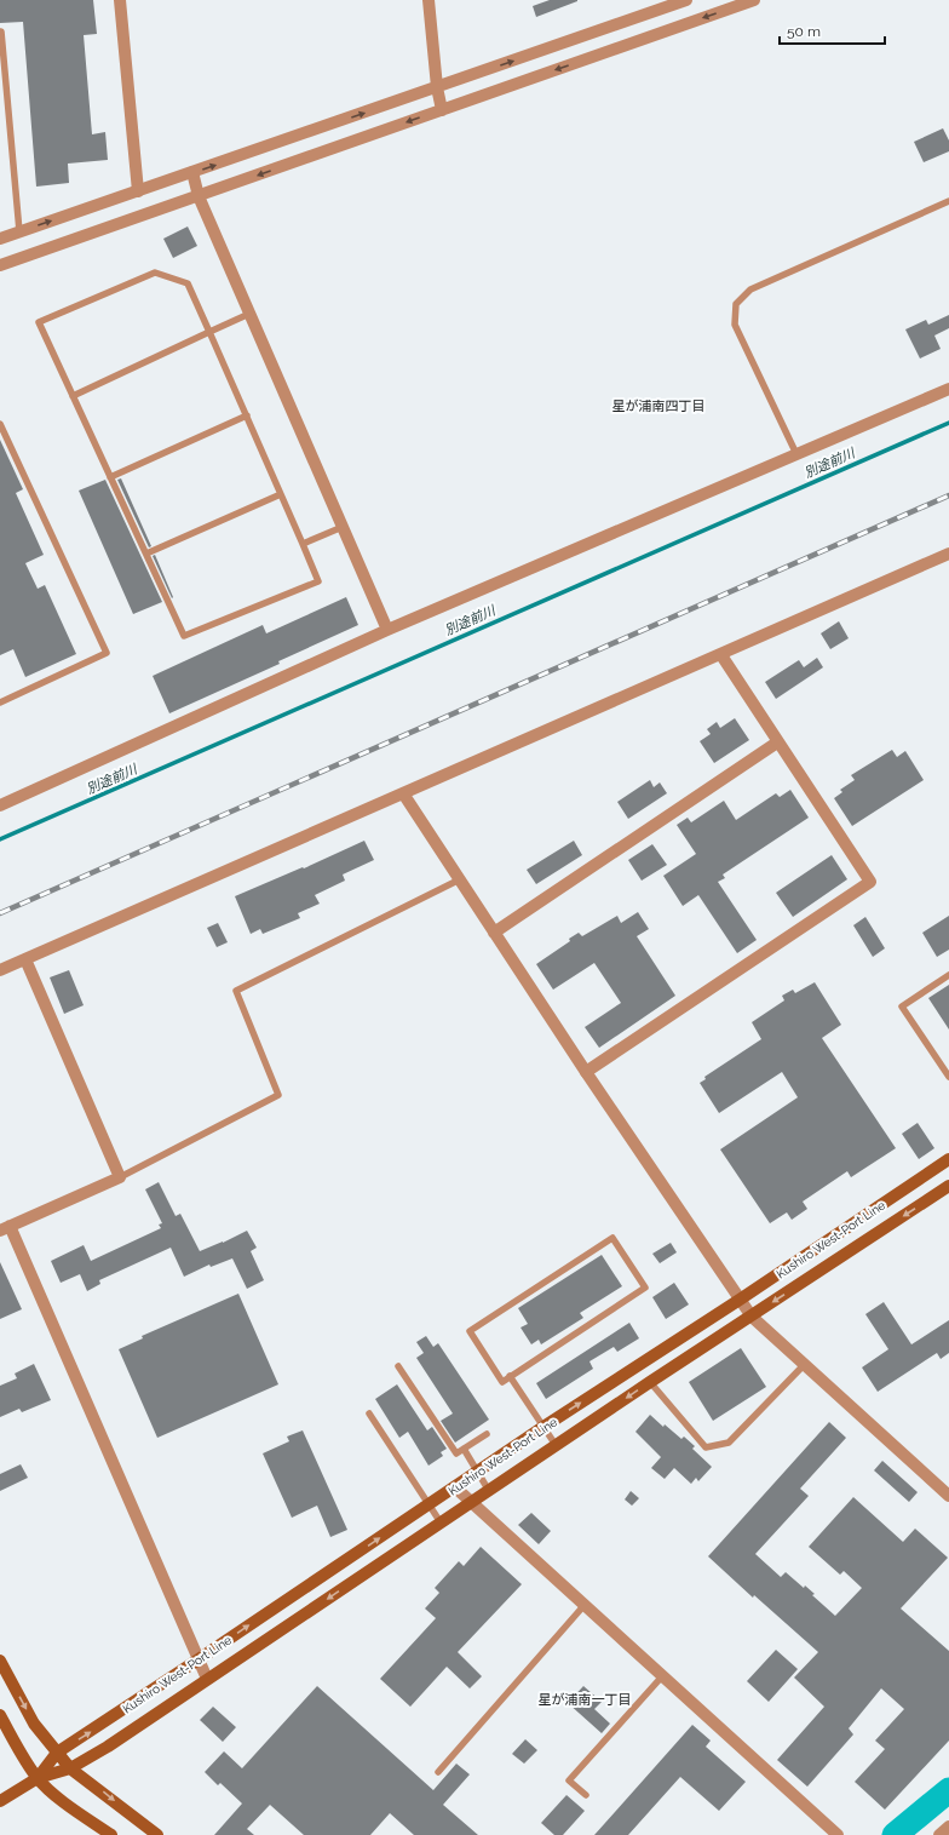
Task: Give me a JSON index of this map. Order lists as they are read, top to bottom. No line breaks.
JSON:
{"streets":{"main road":["Kushiro West-Port Line"]},"districts":["星が浦南四丁目","星が浦南一丁目"],"water":["別途前川"],"scale_bar":"50 m"}
